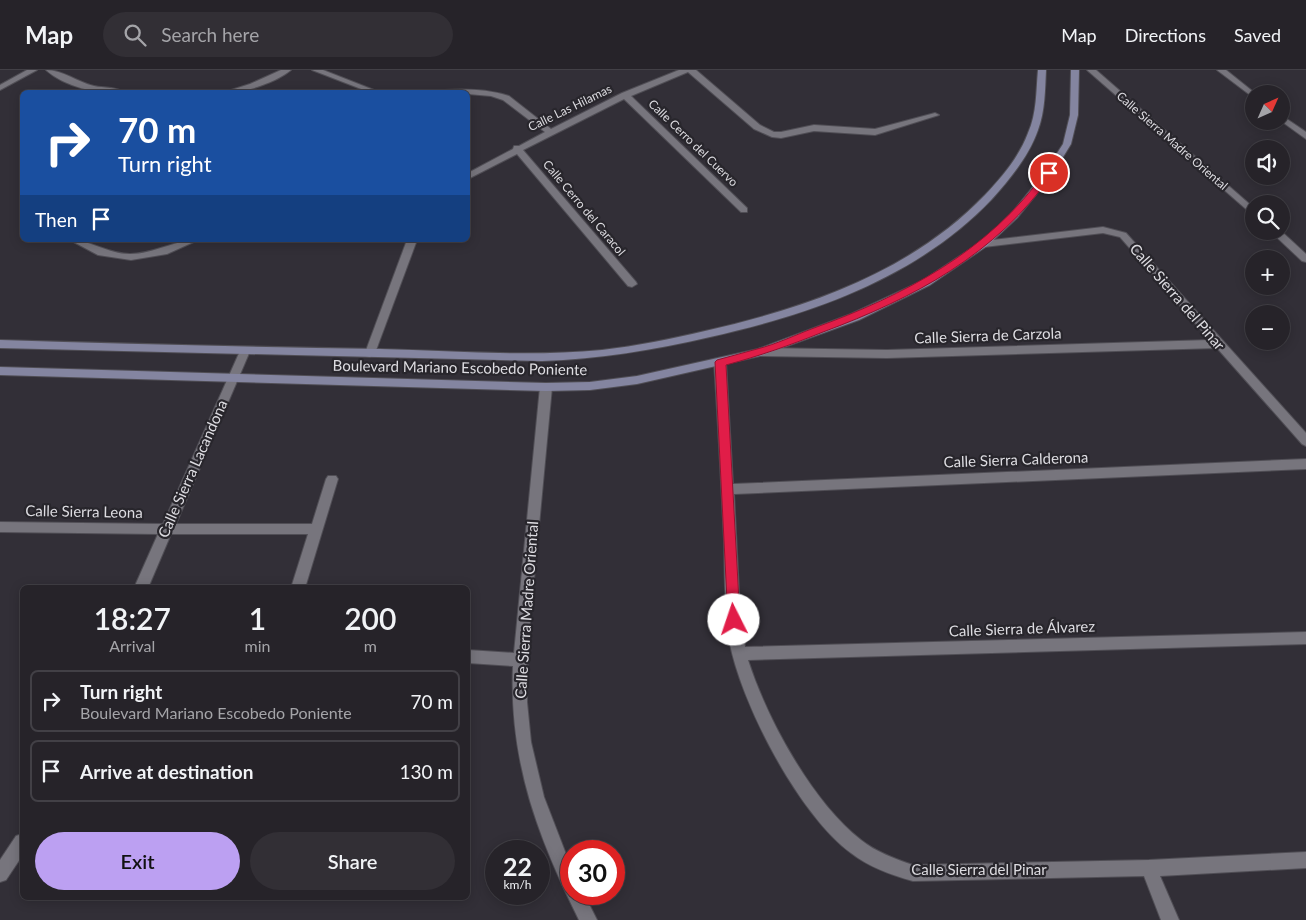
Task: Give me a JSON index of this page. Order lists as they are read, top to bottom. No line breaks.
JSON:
{"streets":{"street":["Calle Las Hilamas","Calle Sierra Madre Oriental","Calle Cerro del Cuervo","Calle Cerro del Caracol","Calle Sierra del Pinar","Calle Sierra de Carzola","Boulevard Mariano Escobedo Poniente","Calle Sierra Calderona","Calle Sierra Lacandona","Calle Sierra Leona","Calle Sierra de Álvarez"]},"crossings":[["Calle Las Hilamas","Calle Cerro del Cuervo"],["Calle Las Hilamas","Calle Cerro del Caracol"],["Calle Sierra Madre Oriental","Boulevard Mariano Escobedo Poniente"],["Calle Sierra del Pinar","Calle Sierra de Carzola"],["Calle Sierra del Pinar","Boulevard Mariano Escobedo Poniente"],["Calle Sierra del Pinar","Calle Sierra Calderona"],["Calle Sierra del Pinar","Calle Sierra de Álvarez"],["Calle Sierra de Carzola","Boulevard Mariano Escobedo Poniente"],["Boulevard Mariano Escobedo Poniente","Calle Sierra Lacandona"],["Calle Sierra Lacandona","Calle Sierra Leona"]],"north":"top right","page":{"header":"Map","search":"Search here","nav":["Map","Directions","Saved"],"map_buttons":["+","−"],"turn":["70 m","Turn right"],"then":"Then","eta":["18:27","Arrival","1","min","200","m"],"list":[{"name":"Turn right","note":"Boulevard Mariano Escobedo Poniente","value":"70 m"},{"name":"Arrive at destination","value":"130 m"}],"buttons":["Exit","Share"],"speed":"22 km/h","limit":"30"}}
